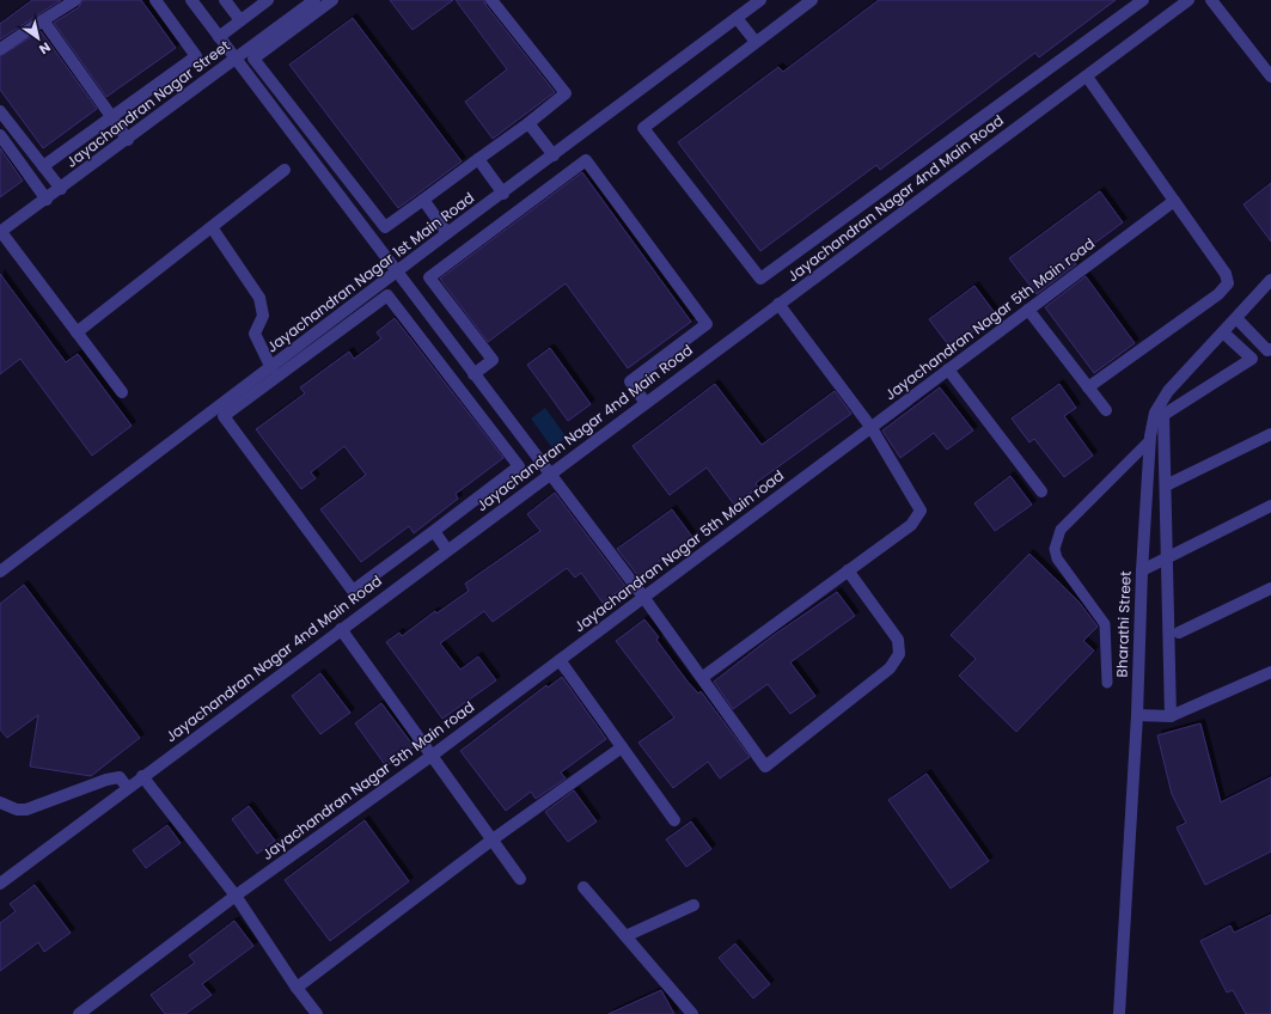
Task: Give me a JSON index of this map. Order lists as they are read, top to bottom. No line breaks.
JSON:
{"streets":{"street":["Jayachandran Nagar Street","Jayachandran Nagar 4nd Main Road","Jayachandran Nagar 1st Main Road","Jayachandran Nagar 5th Main road","Bharathi Street"]},"north":"bottom right"}
